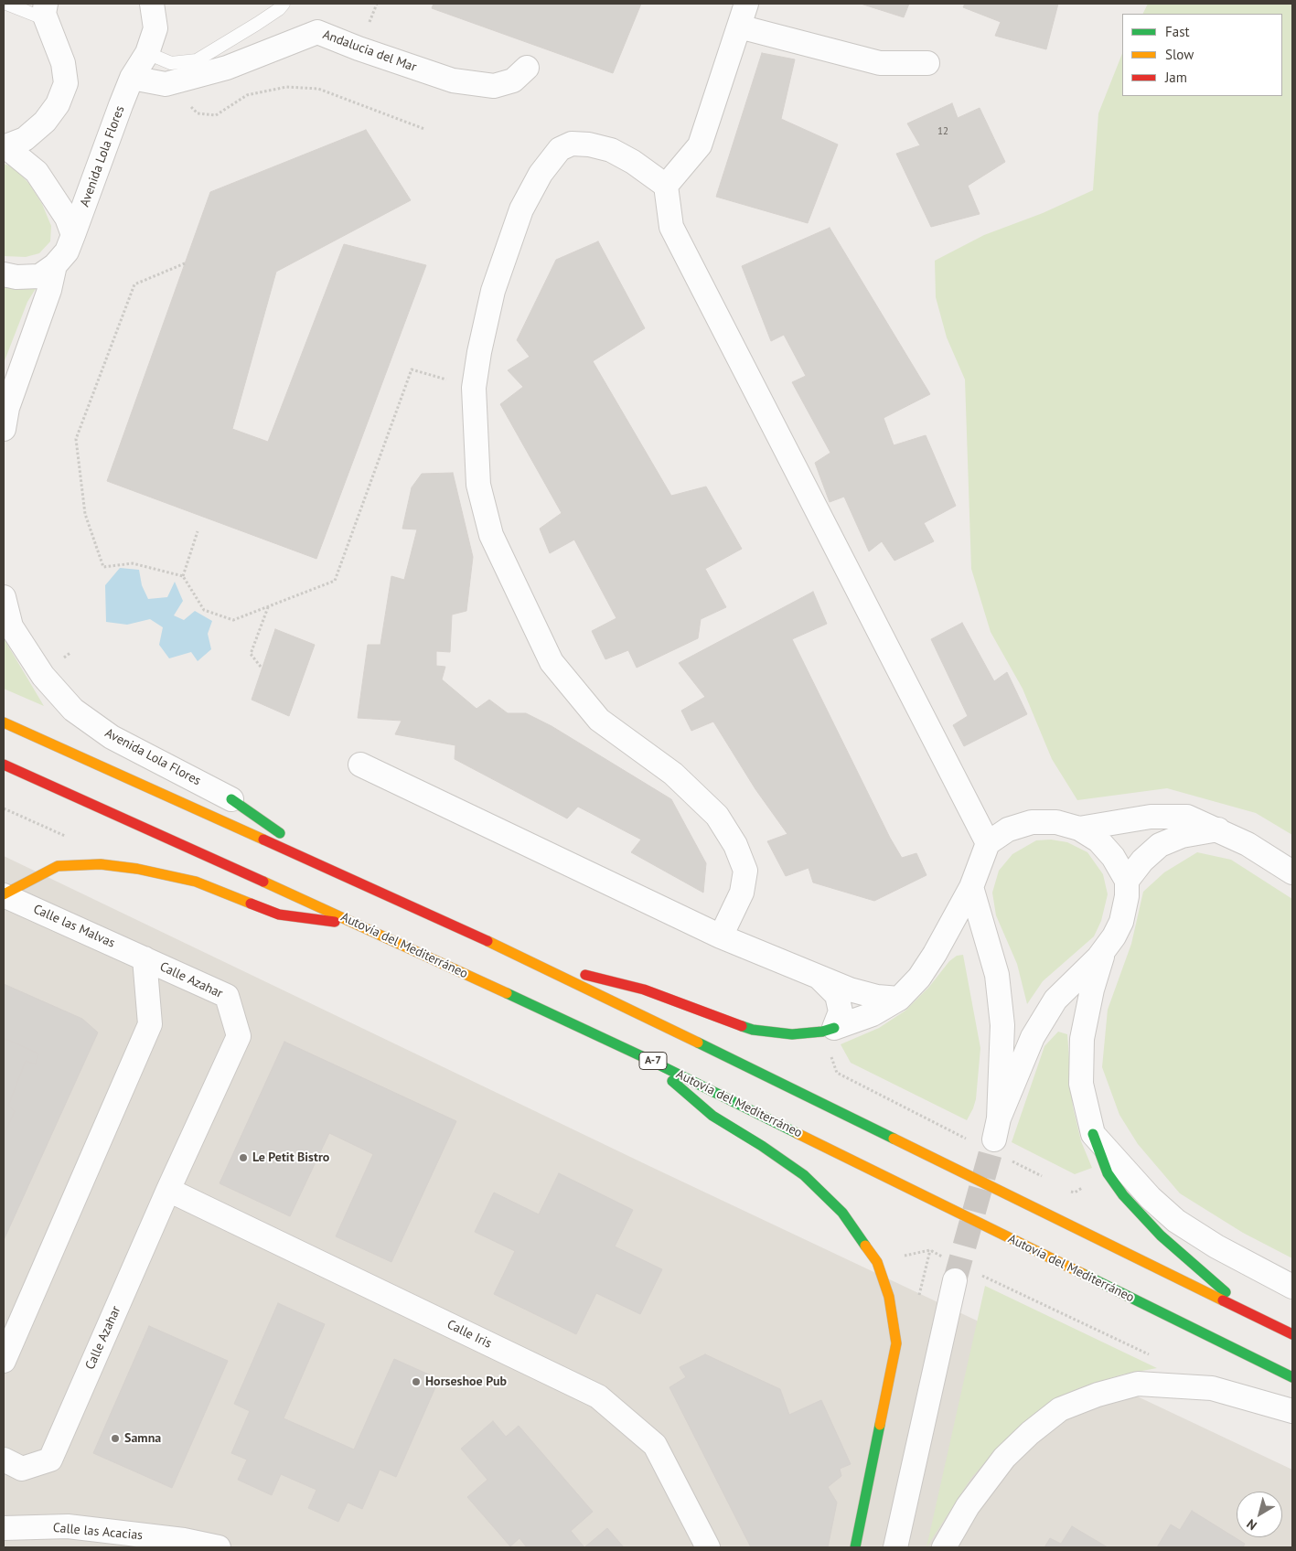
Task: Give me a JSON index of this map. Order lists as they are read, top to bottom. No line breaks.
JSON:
{"streets":{"highway":["Autovía del Mediterráneo","A-7"],"street":["Andalucia del Mar","Avenida Lola Flores","Calle las Malvas","Calle Azahar","Calle Iris","Calle las Acacias"]},"crossings":[["Andalucia del Mar","Avenida Lola Flores"],["Calle las Malvas","Calle Azahar"],["Calle Azahar","Calle Iris"]],"places":["Le Petit Bistro","Horseshoe Pub","Samna"],"house_numbers":["12"],"legend":["Fast","Slow","Jam"],"north":"bottom left"}
